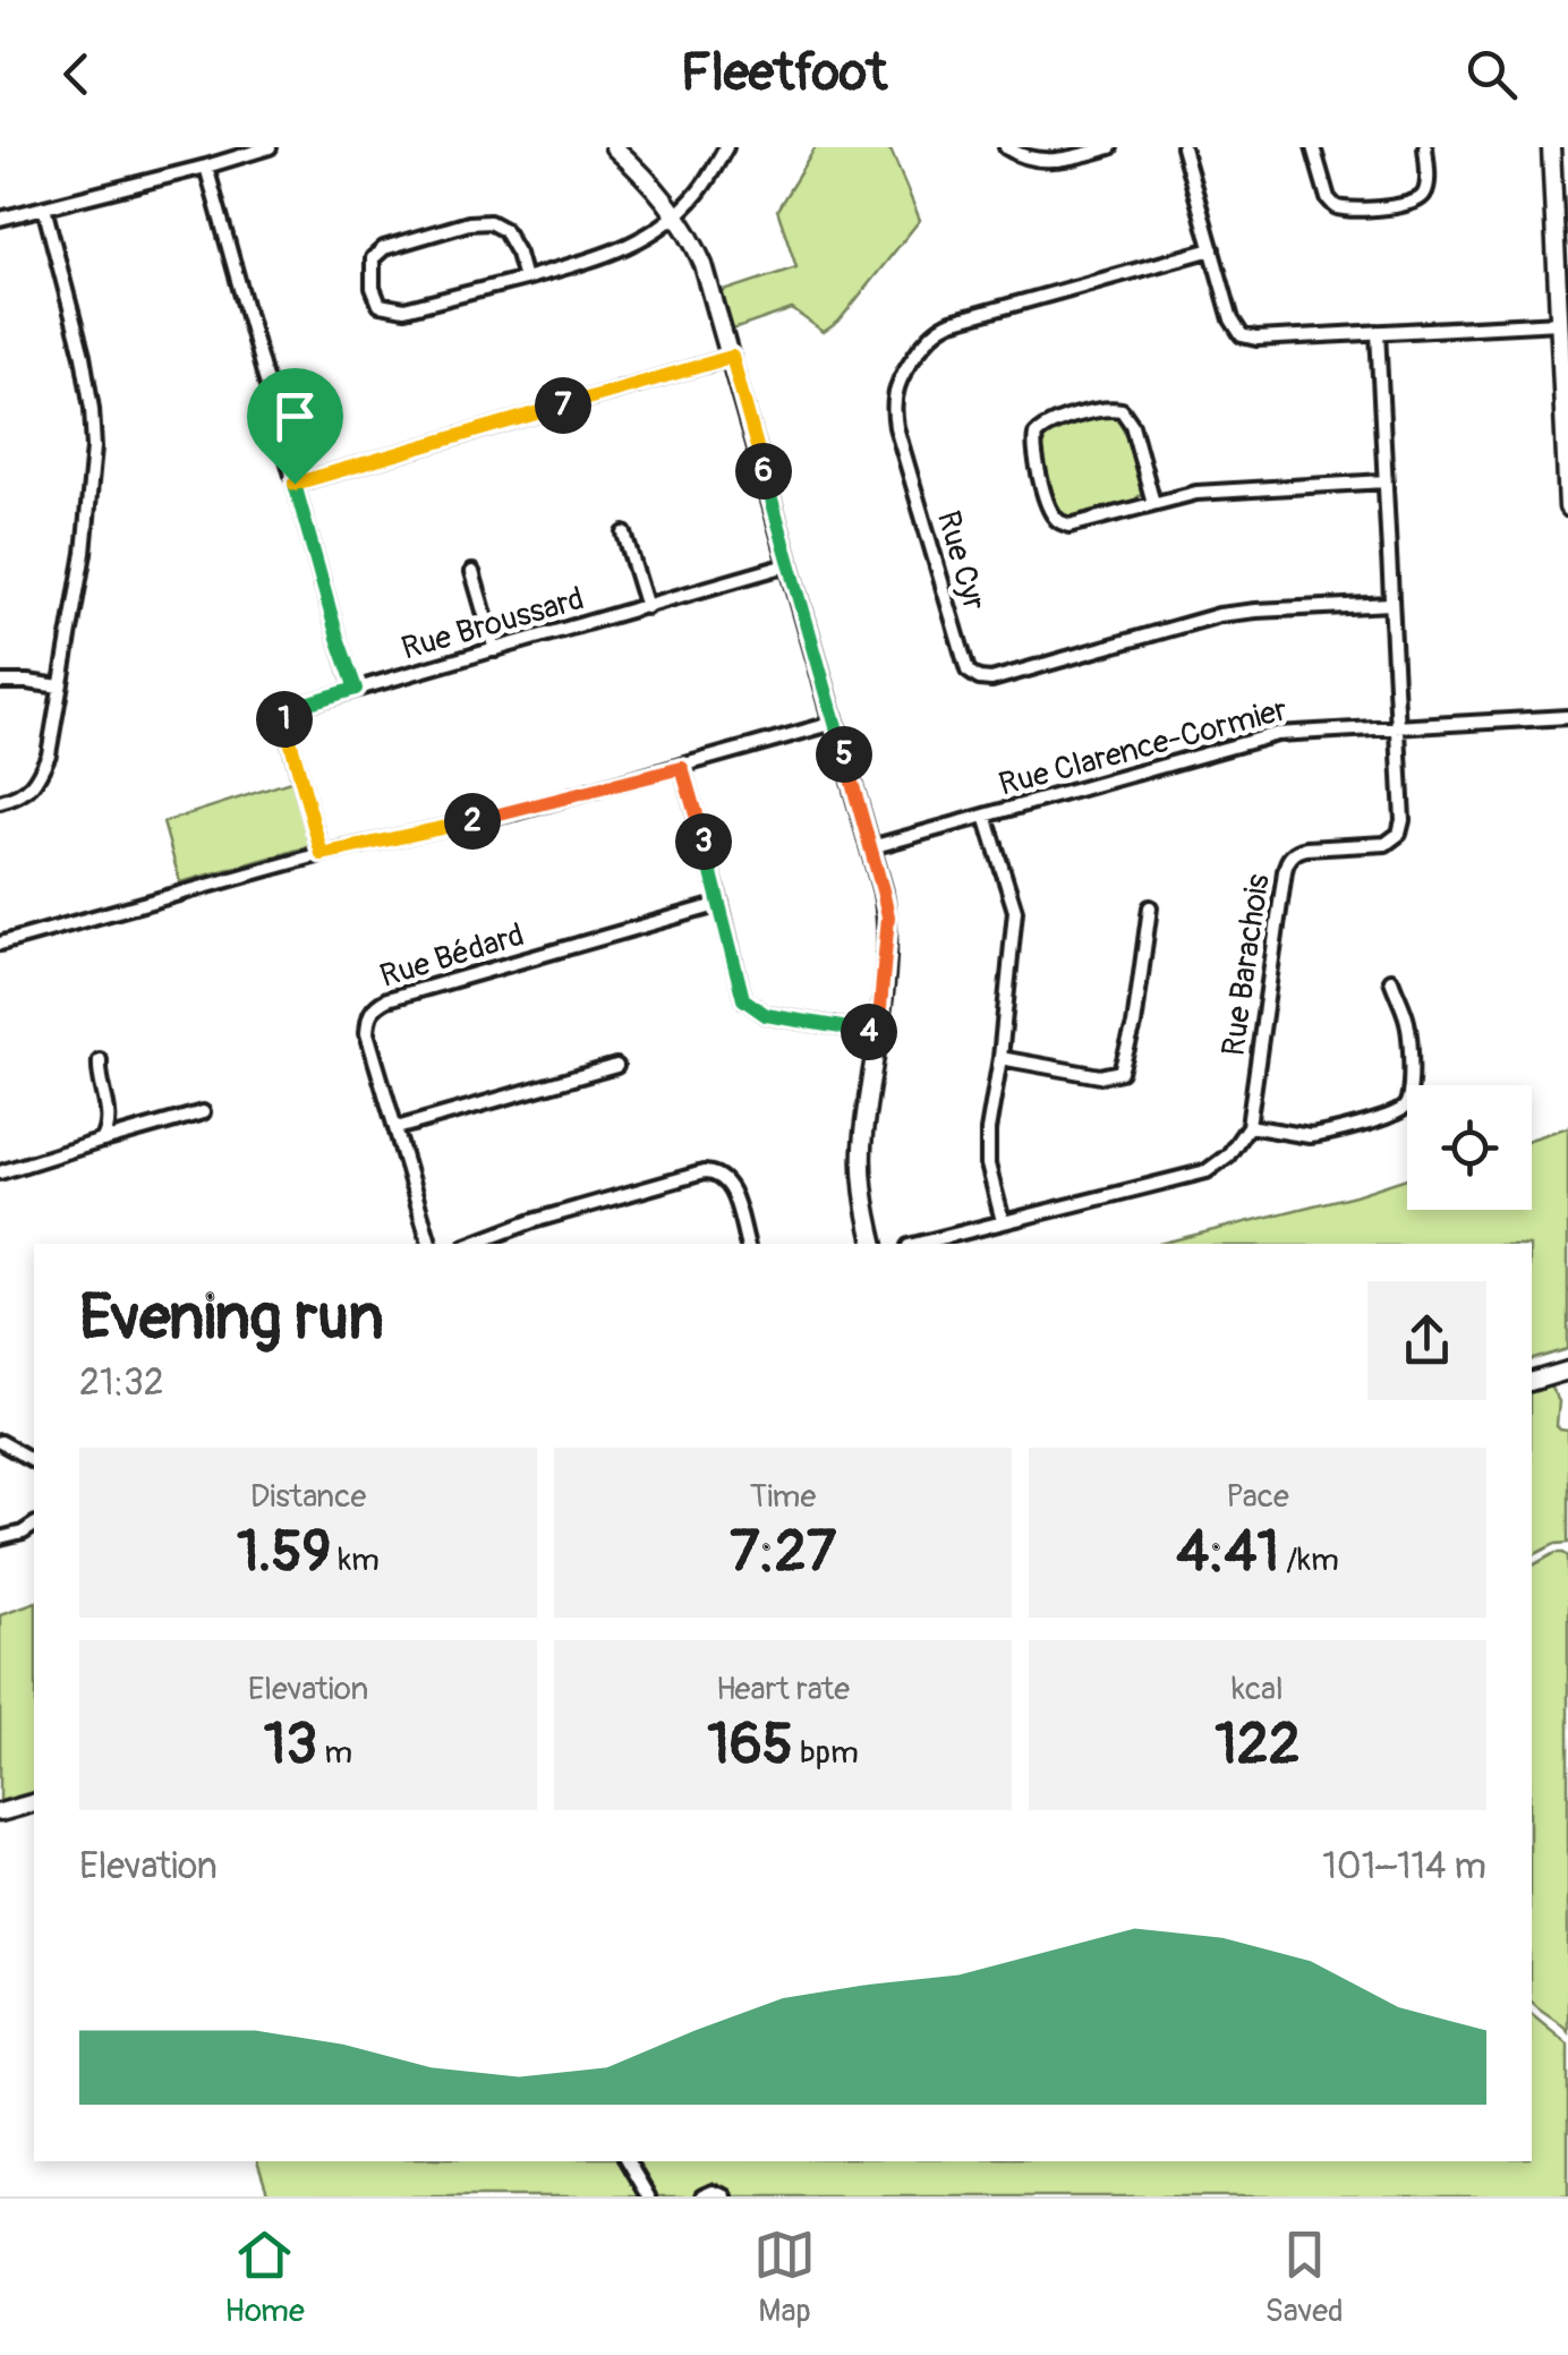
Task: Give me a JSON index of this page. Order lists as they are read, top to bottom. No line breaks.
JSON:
{"streets":{"street":["Rue Cyr","Rue Broussard","Rue Clarence-Cormier","Rue Bédard","Rue Barachois"]},"crossings":[["Rue Cyr","Rue Barachois"],["Rue Clarence-Cormier","Rue Barachois"]],"page":{"header":"Fleetfoot","pins":["7","6","1","5","2","3","4"],"heading":["Evening run","21:32"],"stats":[["Distance","1.59 km"],["Time","7:27"],["Pace","4:41 /km"],["Elevation","13 m"],["Heart rate","165 bpm"],["kcal","122"]],"chart":["Elevation","101–114 m"],"tabs":["Home","Map","Saved"]}}
